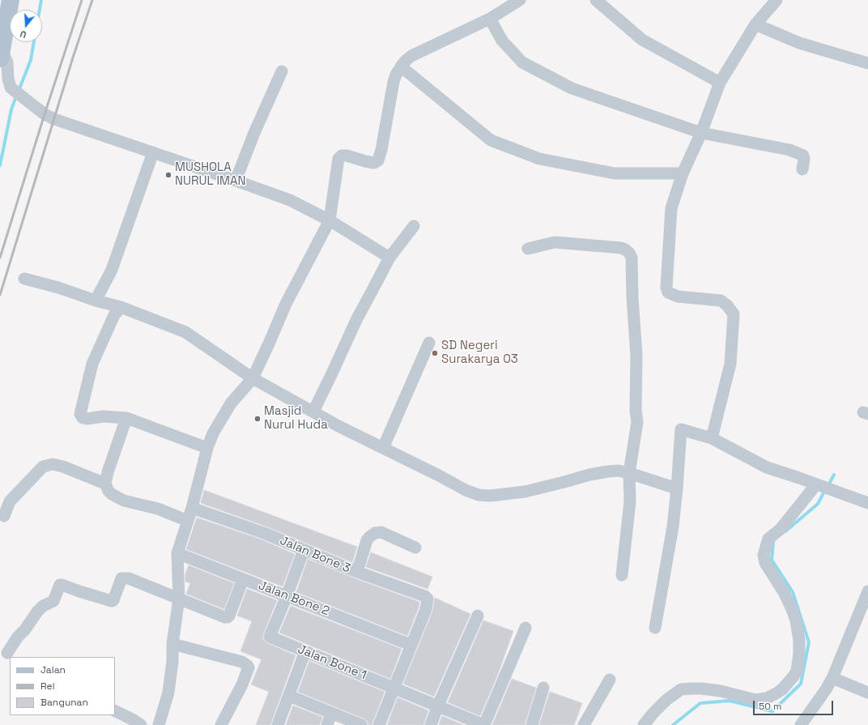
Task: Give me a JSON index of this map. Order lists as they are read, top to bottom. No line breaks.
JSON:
{"streets":{"street":["Jalan Bone 3","Jalan Bone 2","Jalan Bone 1"]},"crossings":[["Jalan Bone 3","Jalan Bone 2"],["Jalan Bone 2","Jalan Bone 1"]],"places":["MUSHOLA NURUL IMAN","SD Negeri Surakarya 03","Masjid Nurul Huda"],"legend":["Jalan","Rel","Bangunan"],"scale_bar":"50 m","north":"bottom"}
